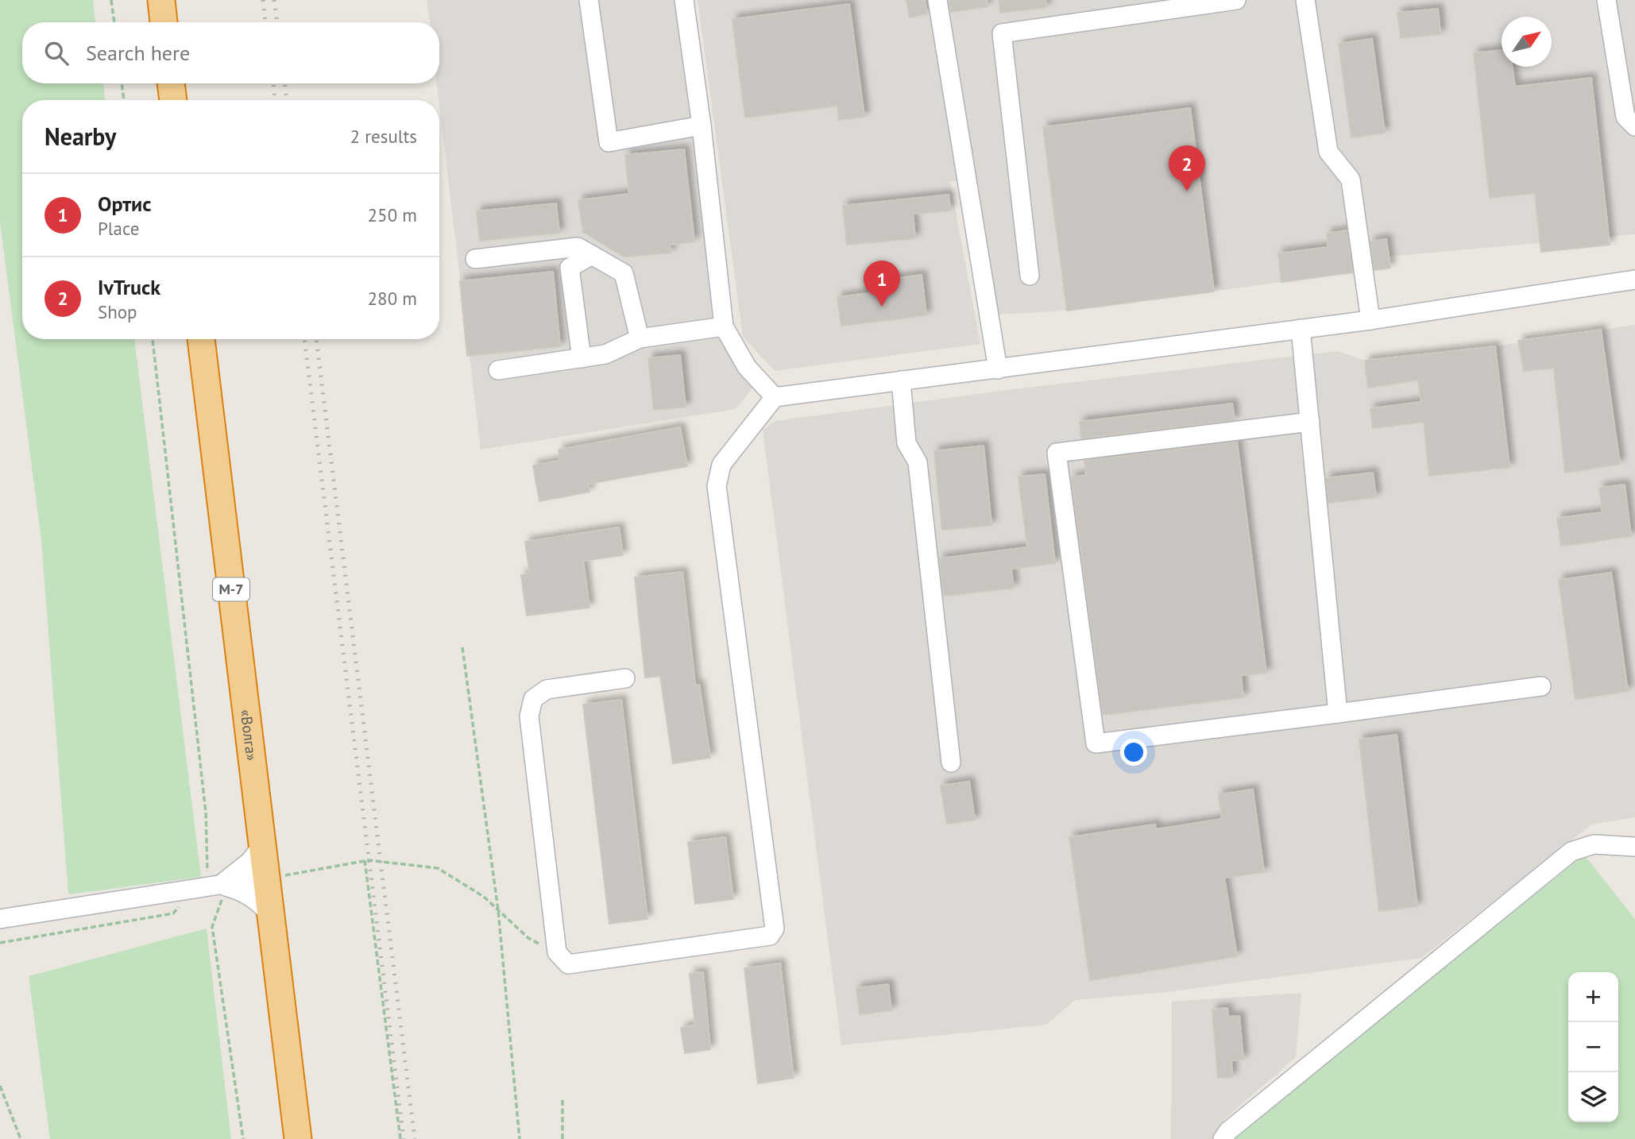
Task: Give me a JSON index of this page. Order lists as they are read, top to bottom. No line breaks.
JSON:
{"streets":{"highway":["М-7","«Волга»"]},"north":"top right","page":{"search":"Search here","heading":["Nearby","2 results"],"pins":["2","1"],"list":[{"mark":"1","name":"Ортис","note":"Place","value":"250 m"},{"mark":"2","name":"IvTruck","note":"Shop","value":"280 m"}],"map_buttons":["+","−"]}}
